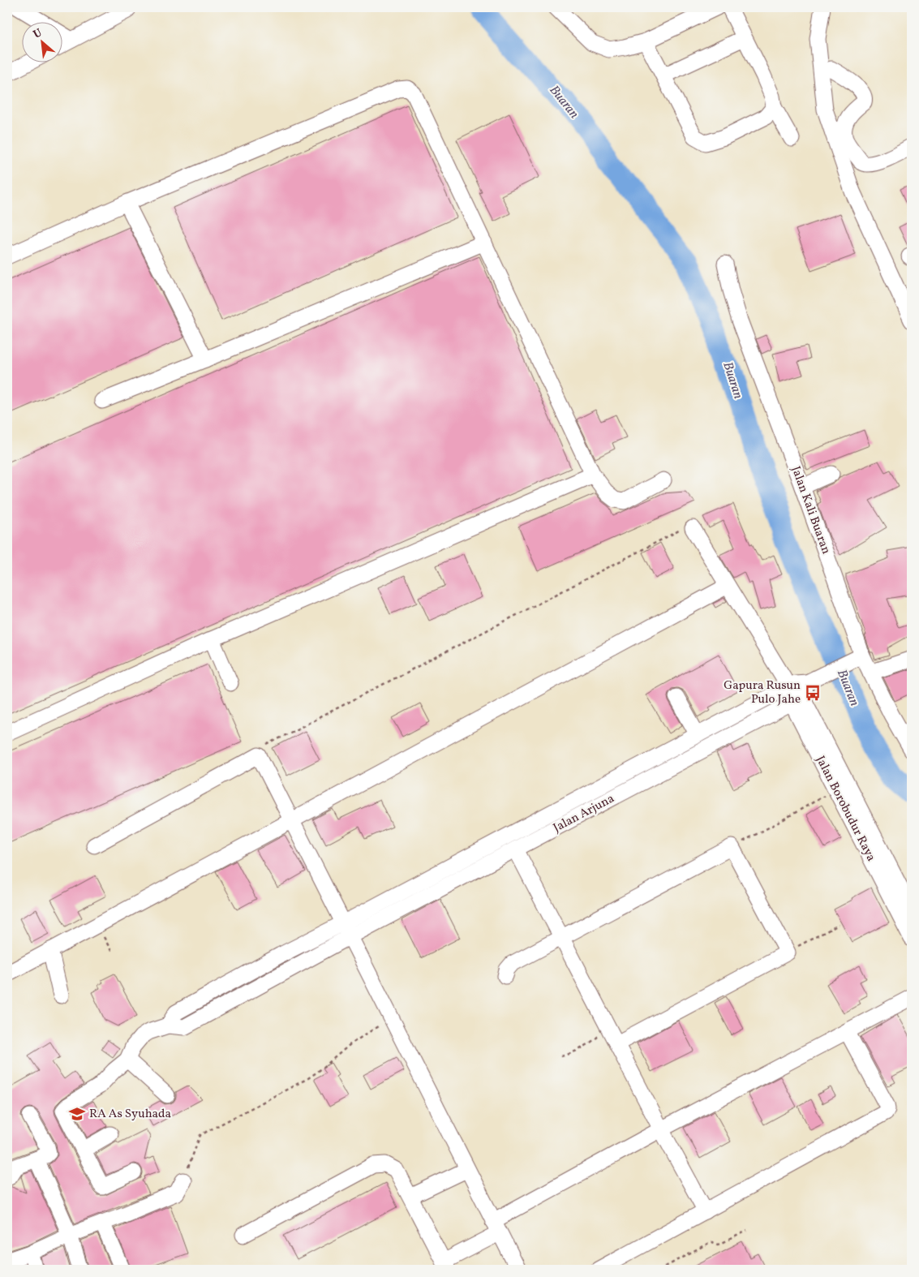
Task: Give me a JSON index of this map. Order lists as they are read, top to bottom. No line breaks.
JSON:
{"streets":{"street":["Jalan Kali Buaran","Jalan Borobudur Raya","Jalan Arjuna"]},"crossings":[["Jalan Kali Buaran","Jalan Arjuna"],["Jalan Borobudur Raya","Jalan Arjuna"]],"water":["Buaran"],"places":{"bus stop":["Gapura Rusun Pulo Jahe"],"school or university":["RA As Syuhada"]},"north":"top left"}
